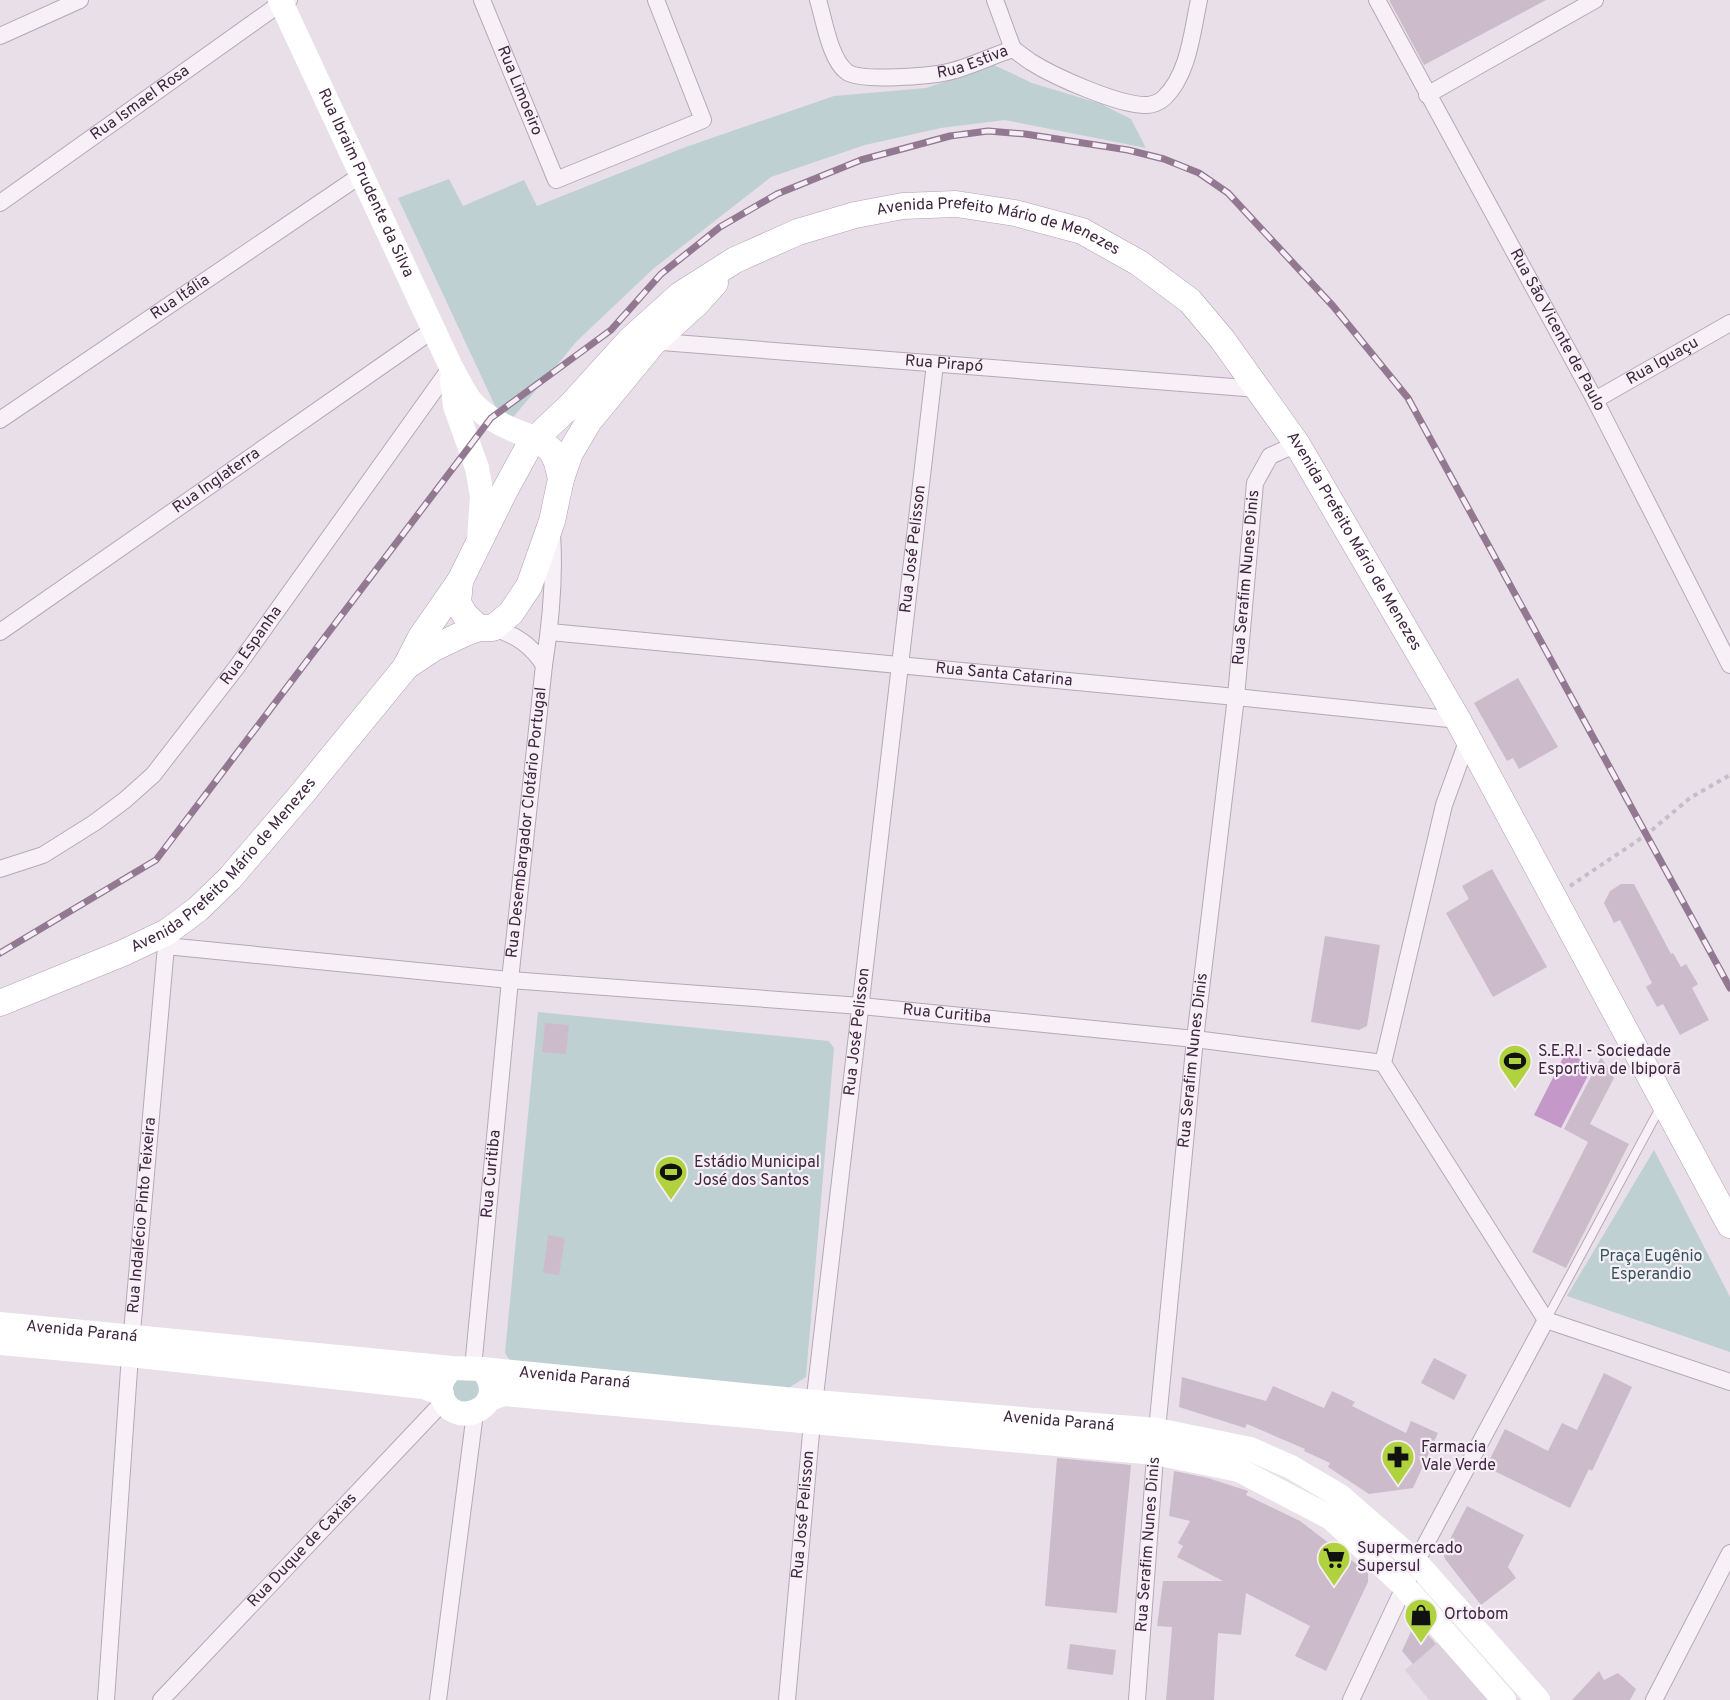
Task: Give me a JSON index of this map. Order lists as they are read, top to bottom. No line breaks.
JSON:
{"streets":{"main road":["Rua Ibraim Prudente da Silva","Avenida Prefeito Mário de Menezes","Avenida Paraná"],"street":["Rua Estiva","Rua Limoeiro","Rua Ismael Rosa","Rua Itália","Rua São Vicente de Paulo","Rua Iguaçu","Rua Pirapó","Rua Inglaterra","Rua José Pelisson","Rua Serafim Nunes Dinis","Rua Espanha","Rua Santa Catarina","Rua Desembargador Clotário Portugal","Rua Curitiba","Rua Indalécio Pinto Teixeira","Rua Duque de Caxias"]},"crossings":[["Rua Ismael Rosa","Rua Ibraim Prudente da Silva"],["Rua Ibraim Prudente da Silva","Avenida Prefeito Mário de Menezes"],["Rua Ibraim Prudente da Silva","Rua Itália"],["Rua Ibraim Prudente da Silva","Rua Inglaterra"],["Rua Ibraim Prudente da Silva","Rua Espanha"],["Avenida Prefeito Mário de Menezes","Rua Pirapó"],["Avenida Prefeito Mário de Menezes","Rua Serafim Nunes Dinis"],["Avenida Prefeito Mário de Menezes","Rua Santa Catarina"],["Avenida Prefeito Mário de Menezes","Rua Desembargador Clotário Portugal"],["Avenida Prefeito Mário de Menezes","Rua Curitiba"],["Avenida Prefeito Mário de Menezes","Rua Indalécio Pinto Teixeira"],["Rua São Vicente de Paulo","Rua Iguaçu"],["Rua Pirapó","Rua José Pelisson"],["Rua José Pelisson","Rua Santa Catarina"],["Rua José Pelisson","Rua Curitiba"],["Rua José Pelisson","Avenida Paraná"],["Rua Serafim Nunes Dinis","Rua Santa Catarina"],["Rua Serafim Nunes Dinis","Rua Curitiba"],["Rua Serafim Nunes Dinis","Avenida Paraná"],["Rua Santa Catarina","Rua Desembargador Clotário Portugal"],["Rua Desembargador Clotário Portugal","Rua Curitiba"],["Rua Curitiba","Rua Indalécio Pinto Teixeira"],["Rua Curitiba","Avenida Paraná"],["Rua Curitiba","Rua Duque de Caxias"],["Rua Indalécio Pinto Teixeira","Avenida Paraná"],["Avenida Paraná","Rua Duque de Caxias"]],"parks":["Praça Eugênio Esperandio"],"places":{"sports":["S.E.R.I - Sociedade Esportiva de Ibiporã","Estádio Municipal José dos Santos"],"pharmacy":["Farmacia Vale Verde"],"supermarket":["Supermercado Supersul"],"shop":["Ortobom"]}}
